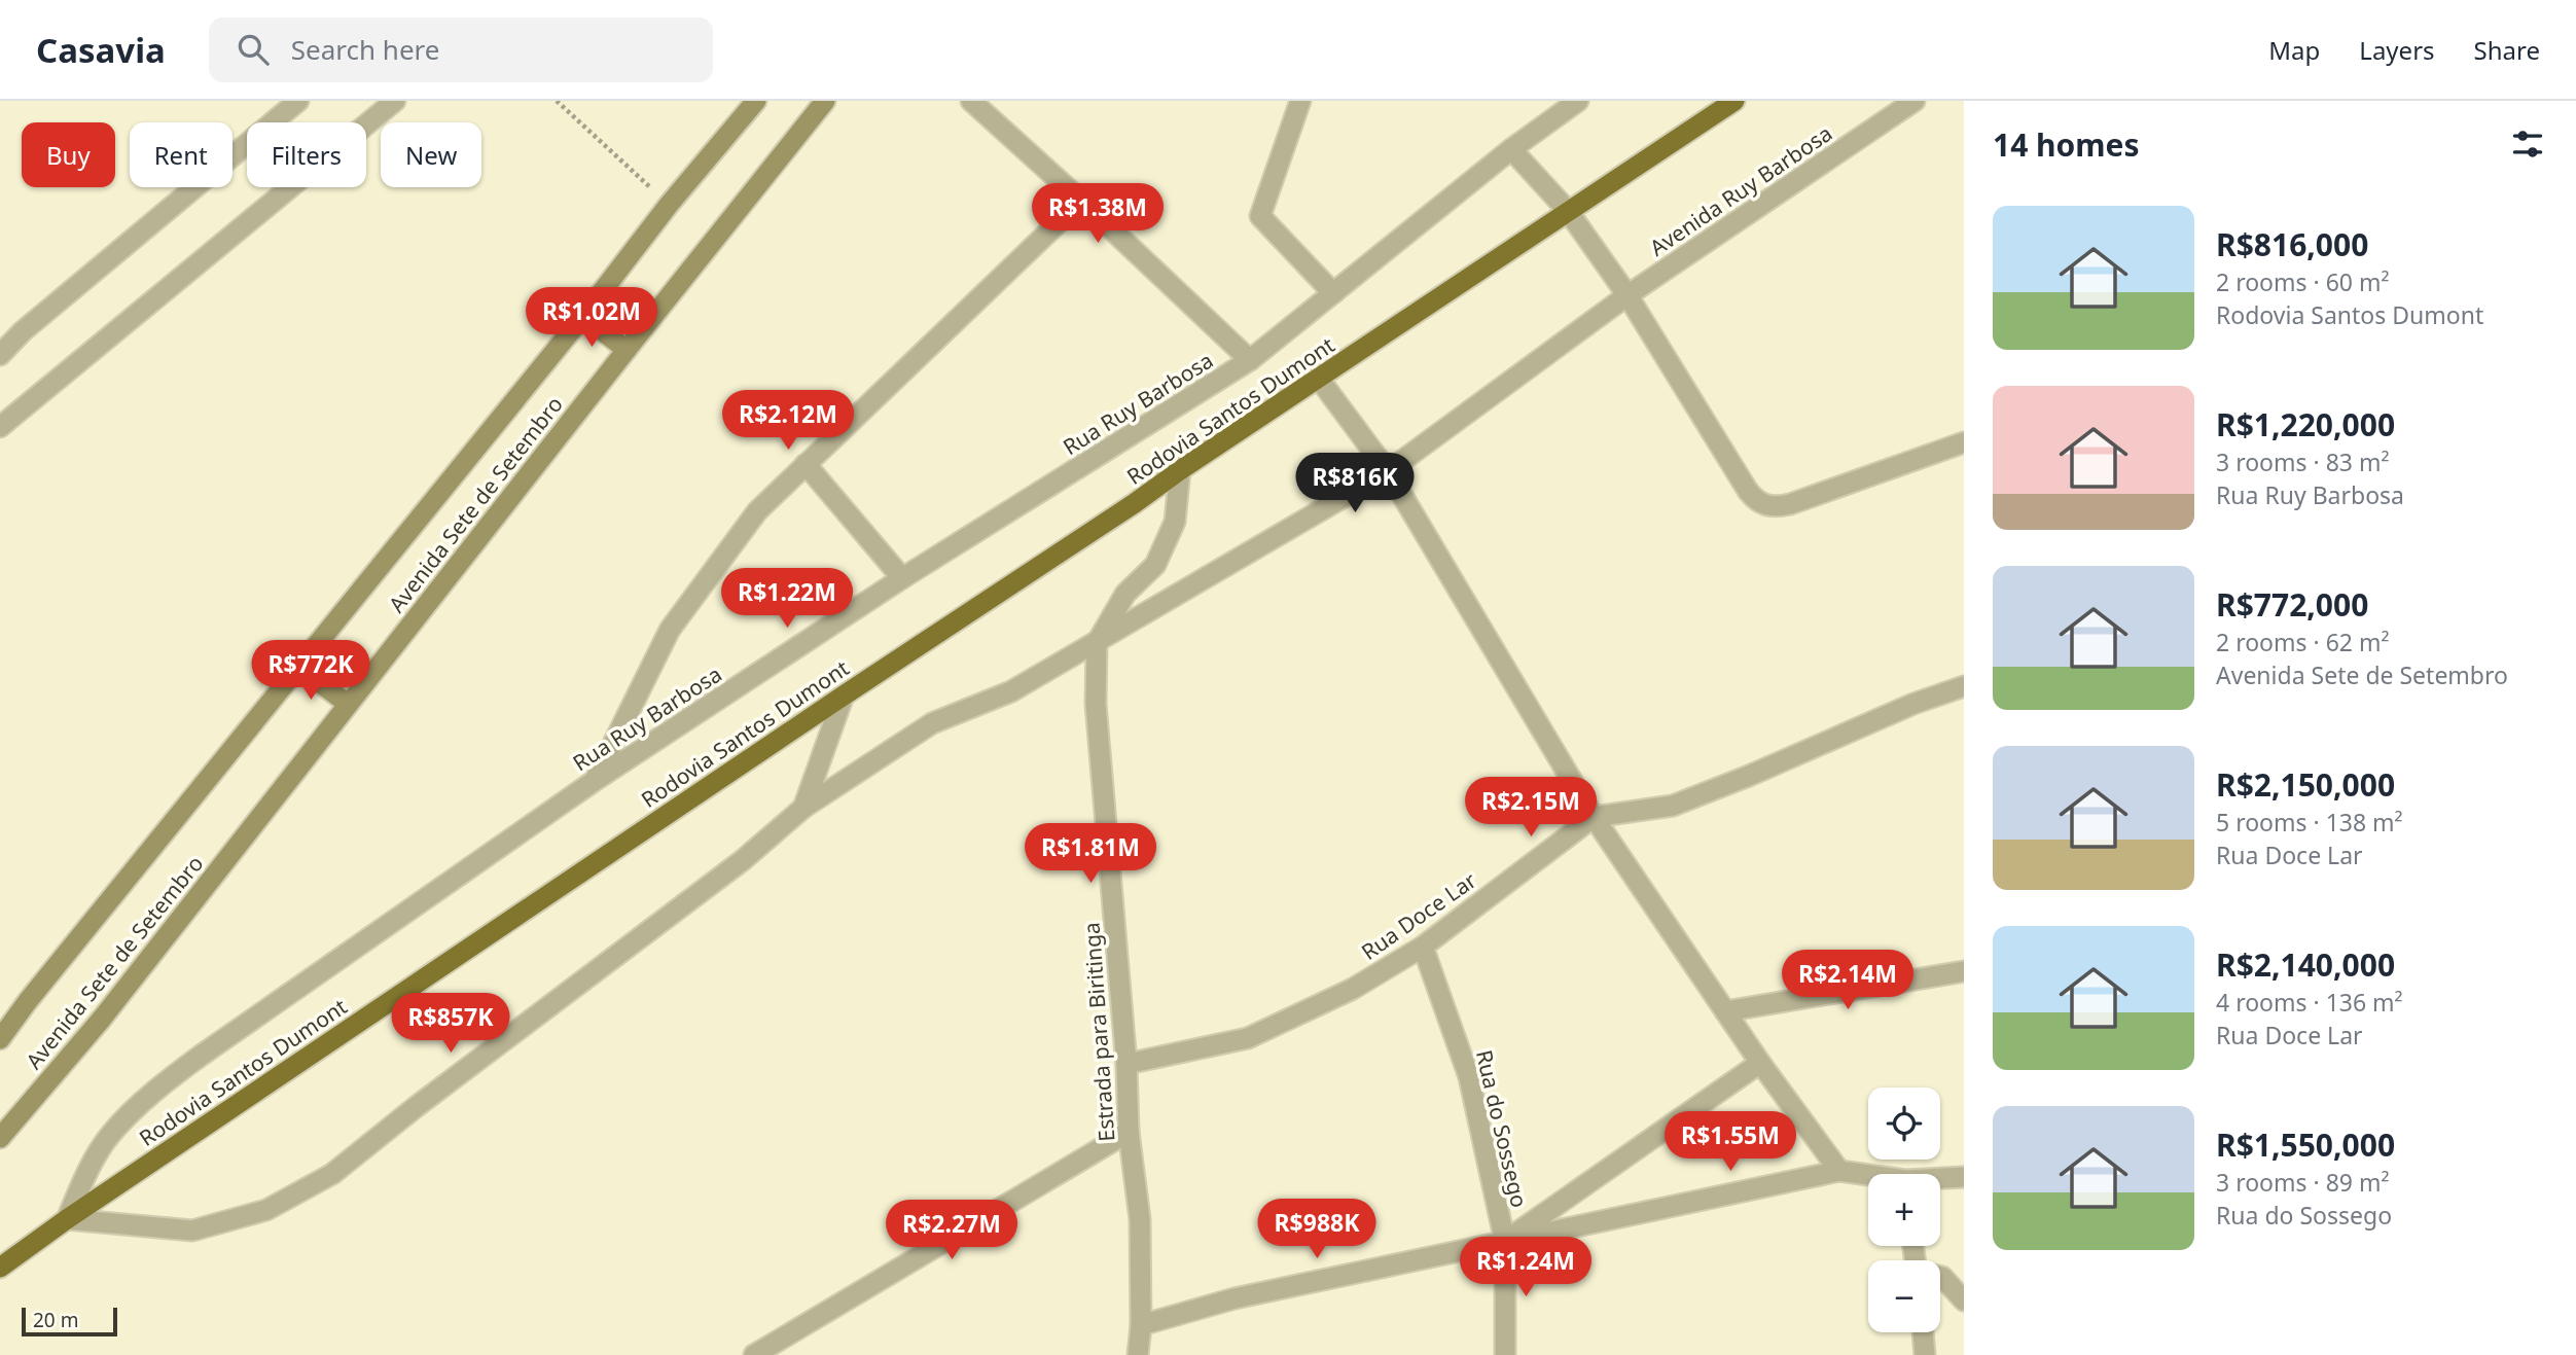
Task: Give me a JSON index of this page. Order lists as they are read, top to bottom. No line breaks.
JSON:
{"streets":{"highway":["Rodovia Santos Dumont"],"main road":["Avenida Sete de Setembro"],"street":["Avenida Ruy Barbosa","Rua Ruy Barbosa","Rua Doce Lar","Estrada para Biritinga","Rua do Sossego"]},"crossings":[["Avenida Ruy Barbosa","Rua Ruy Barbosa"],["Avenida Ruy Barbosa","Rodovia Santos Dumont"],["Avenida Ruy Barbosa","Estrada para Biritinga"],["Rua Ruy Barbosa","Rodovia Santos Dumont"],["Rodovia Santos Dumont","Estrada para Biritinga"],["Rua Doce Lar","Estrada para Biritinga"],["Rua Doce Lar","Rua do Sossego"]],"scale_bar":"20 m","page":{"header":"Casavia","search":"Search here","nav":["Map","Layers","Share"],"heading":"14 homes","chip":["Buy","Rent","Filters","New"],"price":["R$1.38M","R$1.02M","R$2.12M","R$816K","R$1.22M","R$772K","R$2.15M","R$1.81M","R$2.14M","R$857K","R$1.55M","R$988K","R$2.27M","R$1.24M"],"list":[{"name":"R$816,000","note":"2 rooms · 60 m² · Rodovia Santos Dumont"},{"name":"R$1,220,000","note":"3 rooms · 83 m² · Rua Ruy Barbosa"},{"name":"R$772,000","note":"2 rooms · 62 m² · Avenida Sete de Setembro"},{"name":"R$2,150,000","note":"5 rooms · 138 m² · Rua Doce Lar"},{"name":"R$2,140,000","note":"4 rooms · 136 m² · Rua Doce Lar"},{"name":"R$1,550,000","note":"3 rooms · 89 m² · Rua do Sossego"}],"map_buttons":["+","−"],"scale":"20 m"}}
